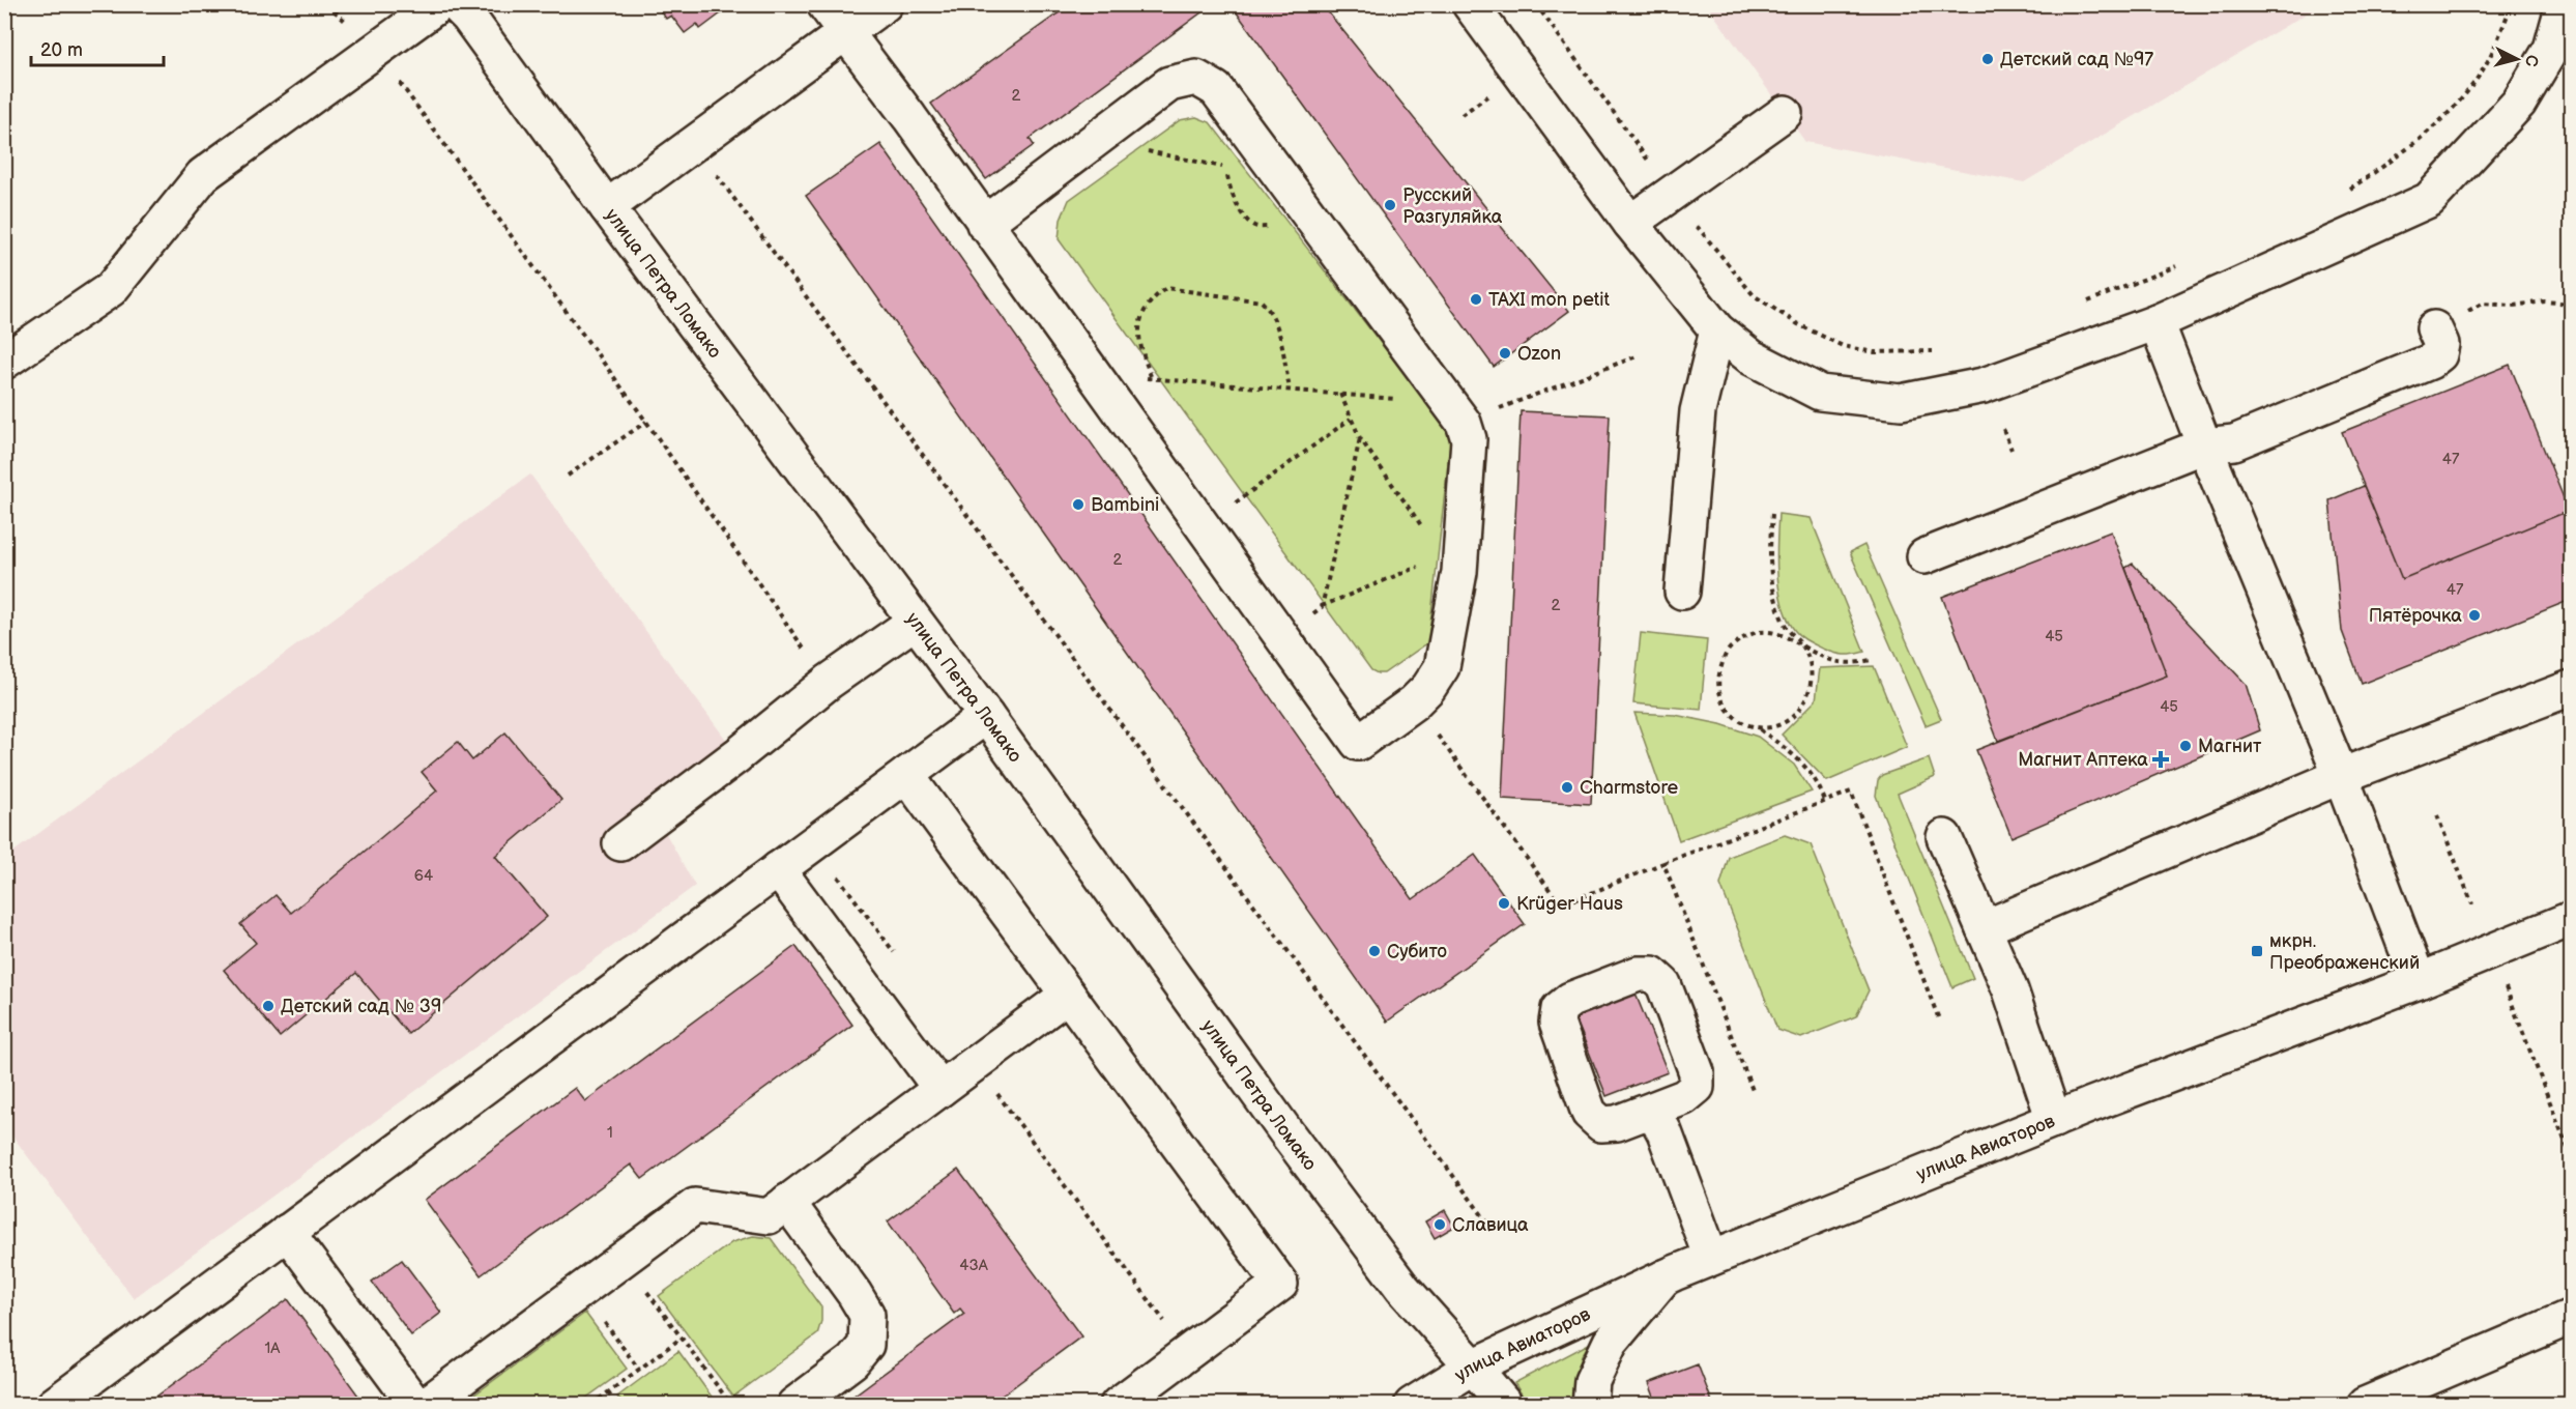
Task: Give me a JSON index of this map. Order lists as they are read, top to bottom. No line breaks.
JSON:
{"streets":{"street":["улица Петра Ломако","улица Авиаторов"]},"crossings":[["улица Петра Ломако","улица Авиаторов"]],"places":{"other":["Детский сад №97","Русский Разгуляйка","TAXI mon petit","Ozon","Bambini","Пятёрочка","Магнит","Charmstore","Krüger Haus","Субито","Детский сад № 39","Славица"],"health":["Магнит Аптека"],"transit":["мкрн. Преображенский"]},"house_numbers":["2","47","2","47","2","45","45","64","1","43А","1А"],"scale_bar":"20 m","north":"right"}
